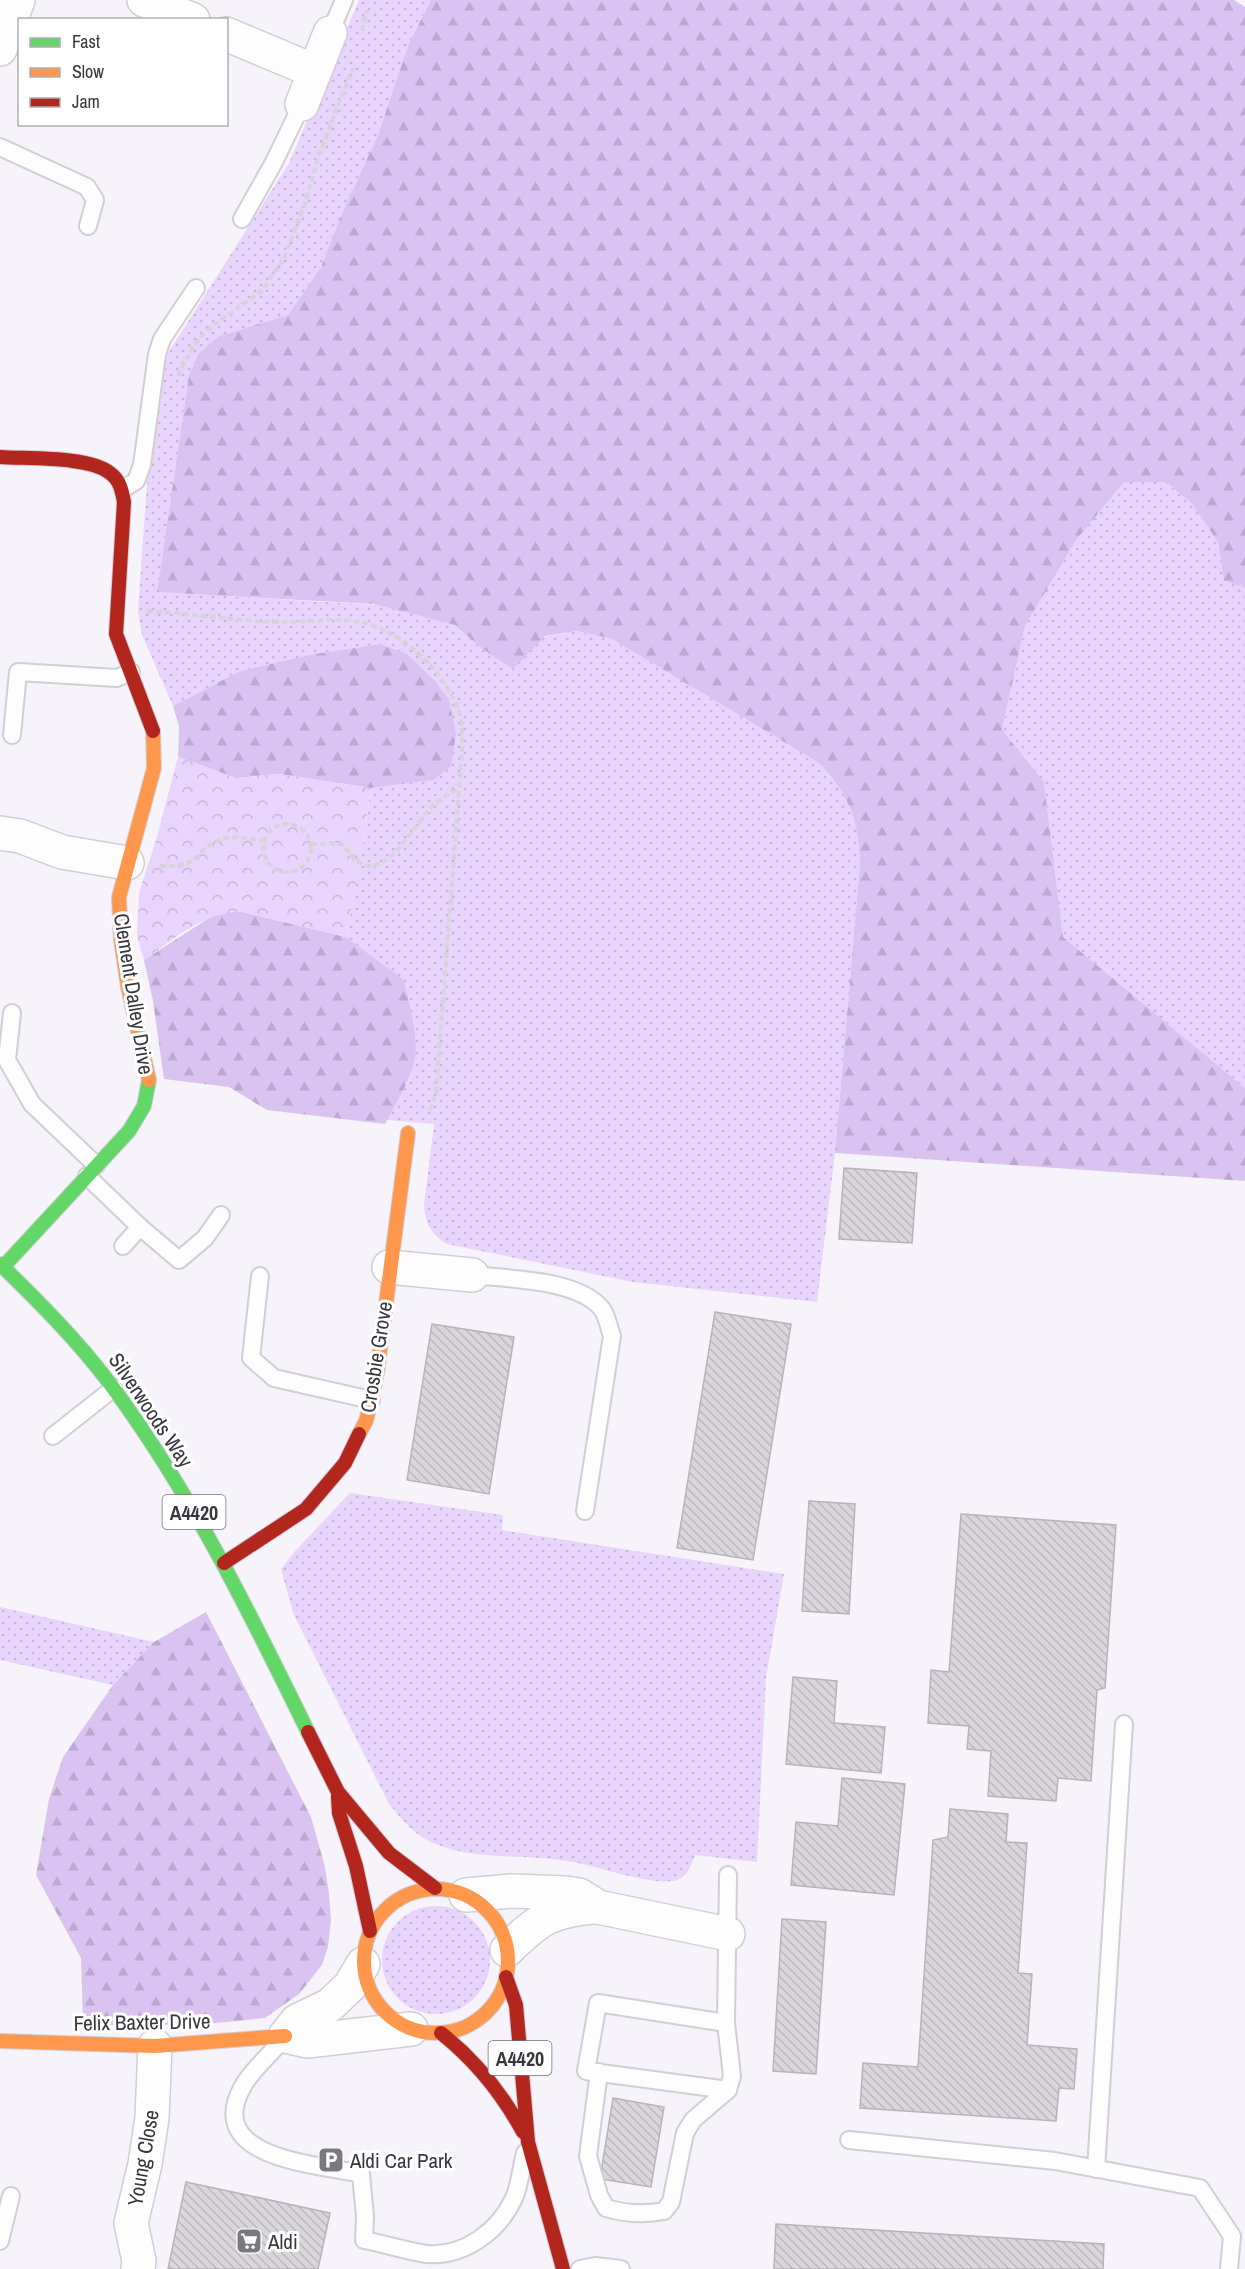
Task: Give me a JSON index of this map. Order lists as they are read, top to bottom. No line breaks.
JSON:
{"streets":{"street":["Clement Dalley Drive","Crosbie Grove","Silverwoods Way","A4420","Felix Baxter Drive","Young Close"]},"crossings":[["Clement Dalley Drive","Silverwoods Way"],["Crosbie Grove","Silverwoods Way"],["Silverwoods Way","A4420"],["Felix Baxter Drive","Young Close"]],"places":{"parking":["Aldi Car Park"],"supermarket":["Aldi"]},"legend":["Fast","Slow","Jam"]}
